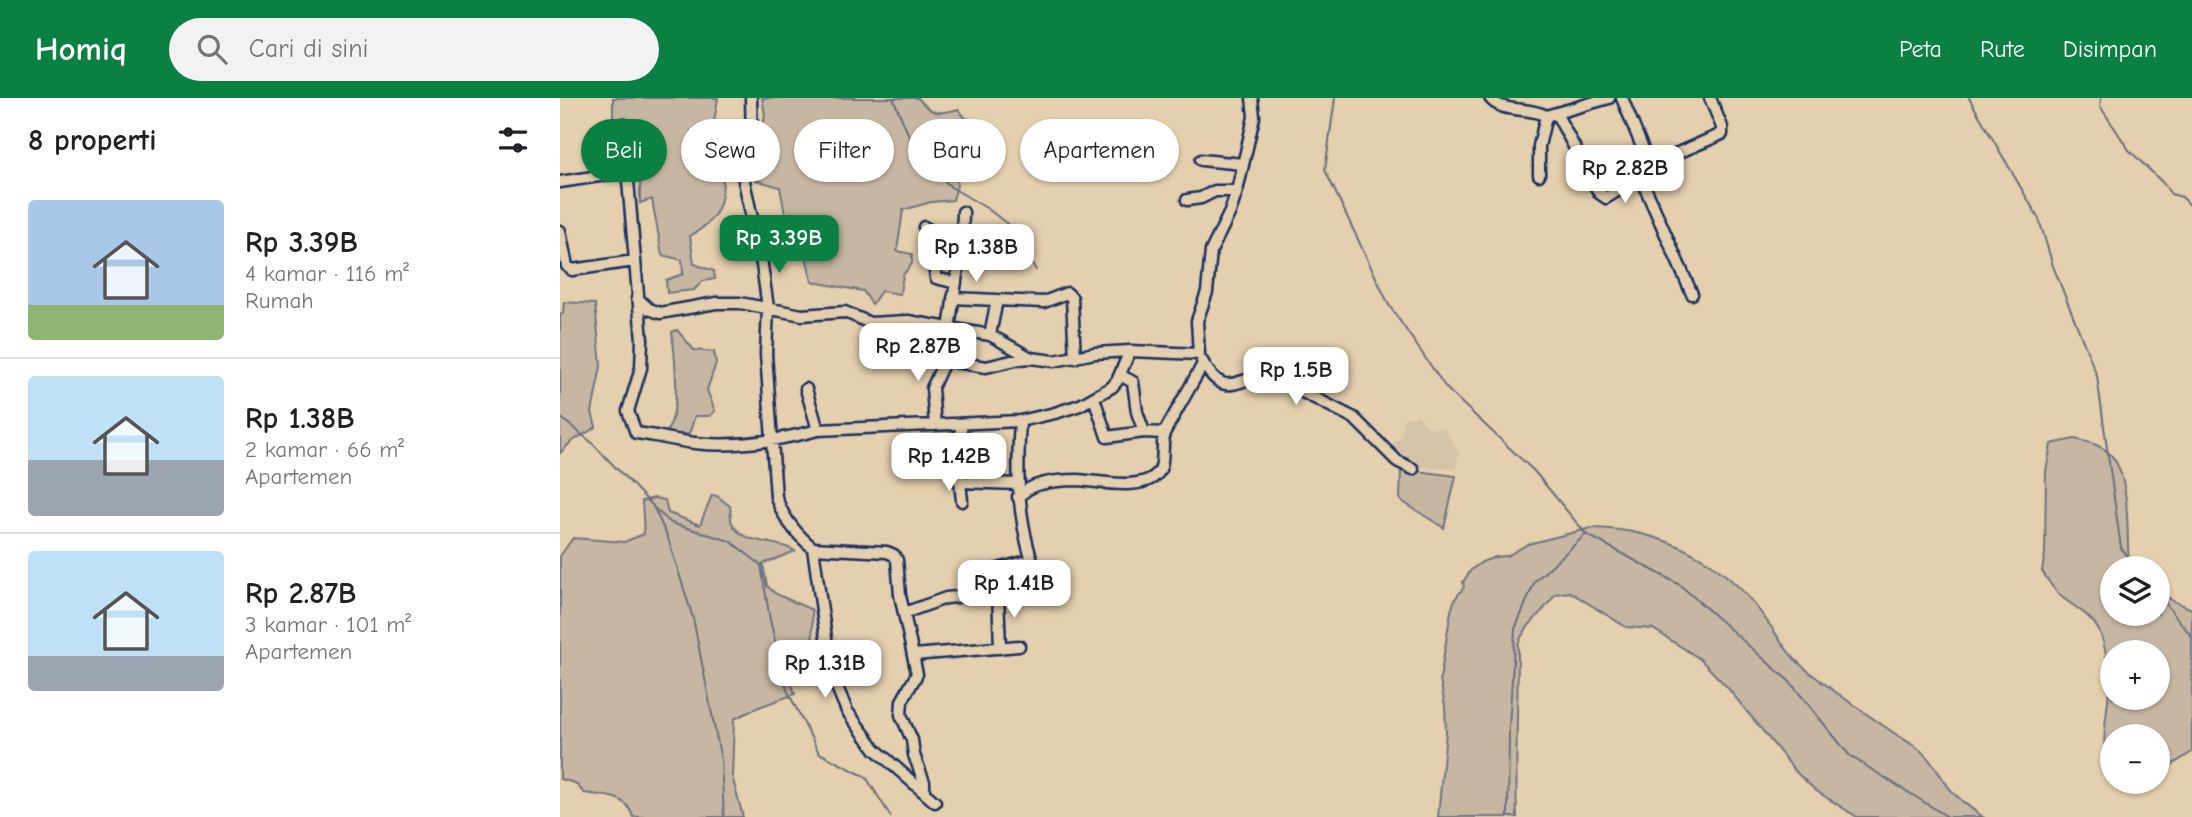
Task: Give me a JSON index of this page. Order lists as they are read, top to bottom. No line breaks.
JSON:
{"page":{"header":"Homiq","search":"Cari di sini","nav":["Peta","Rute","Disimpan"],"heading":"8 properti","chip":["Beli","Sewa","Filter","Baru","Apartemen"],"price":["Rp 2.82B","Rp 3.39B","Rp 1.38B","Rp 2.87B","Rp 1.5B","Rp 1.42B","Rp 1.41B","Rp 1.31B"],"list":[{"name":"Rp 3.39B","note":"4 kamar · 116 m² · Rumah"},{"name":"Rp 1.38B","note":"2 kamar · 66 m² · Apartemen"},{"name":"Rp 2.87B","note":"3 kamar · 101 m² · Apartemen"}],"map_buttons":["+","−"]}}
